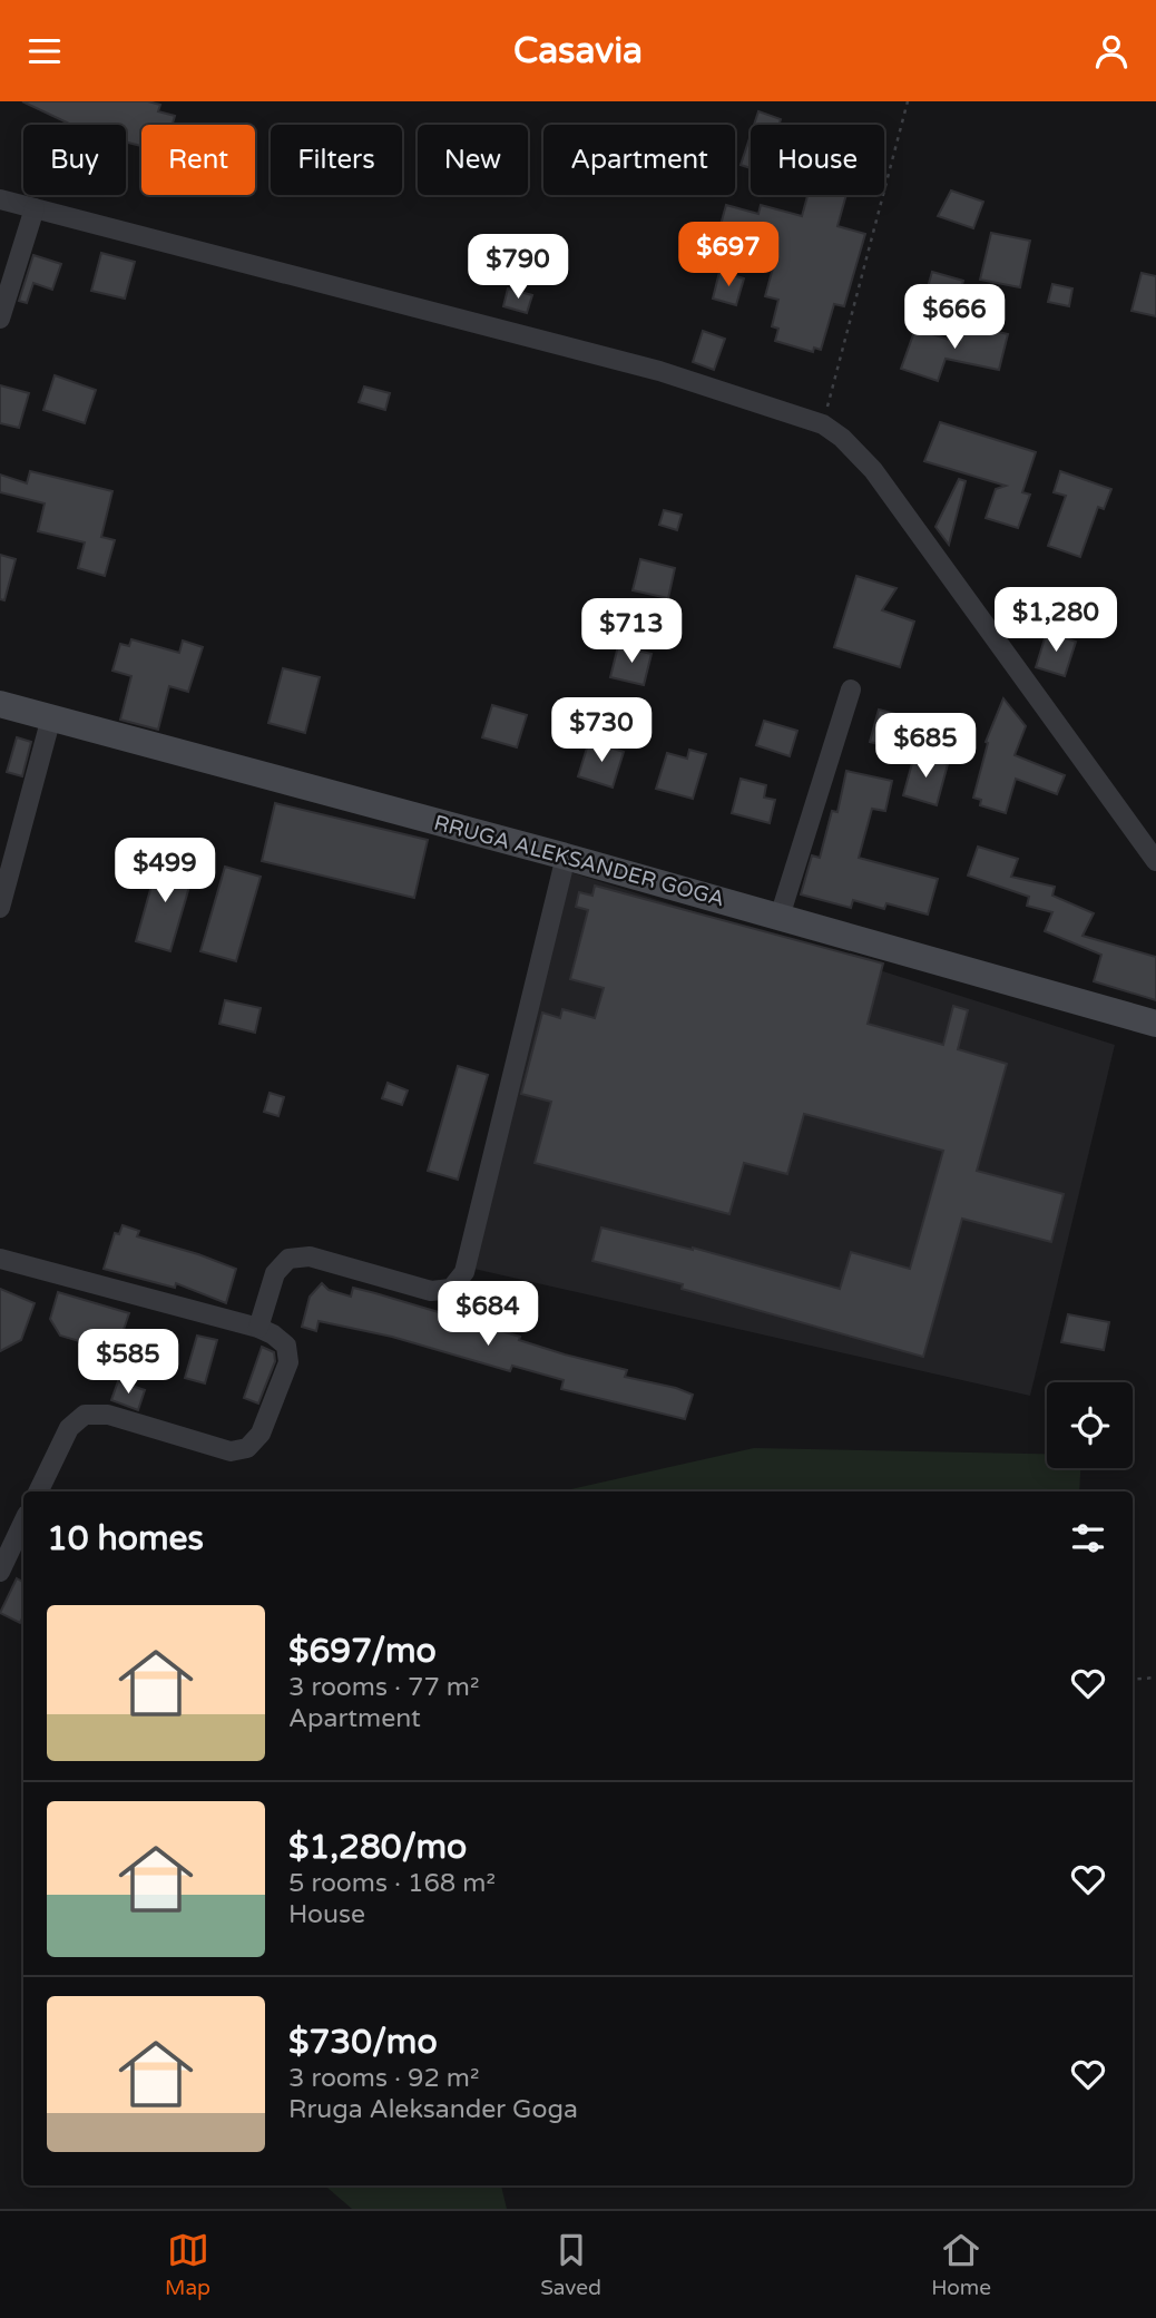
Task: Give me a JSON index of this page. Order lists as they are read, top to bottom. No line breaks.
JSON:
{"streets":{"main road":["RRUGA ALEKSANDER GOGA"]},"page":{"header":"Casavia","chip":["Buy","Rent","Filters","New","Apartment","House"],"price":["$697","$790","$666","$1,280","$713","$730","$685","$499","$684","$585"],"heading":"10 homes","list":[{"name":"$697/mo","note":"3 rooms · 77 m² · Apartment"},{"name":"$1,280/mo","note":"5 rooms · 168 m² · House"},{"name":"$730/mo","note":"3 rooms · 92 m² · Rruga Aleksander Goga"}],"tabs":["Map","Saved","Home"]}}
